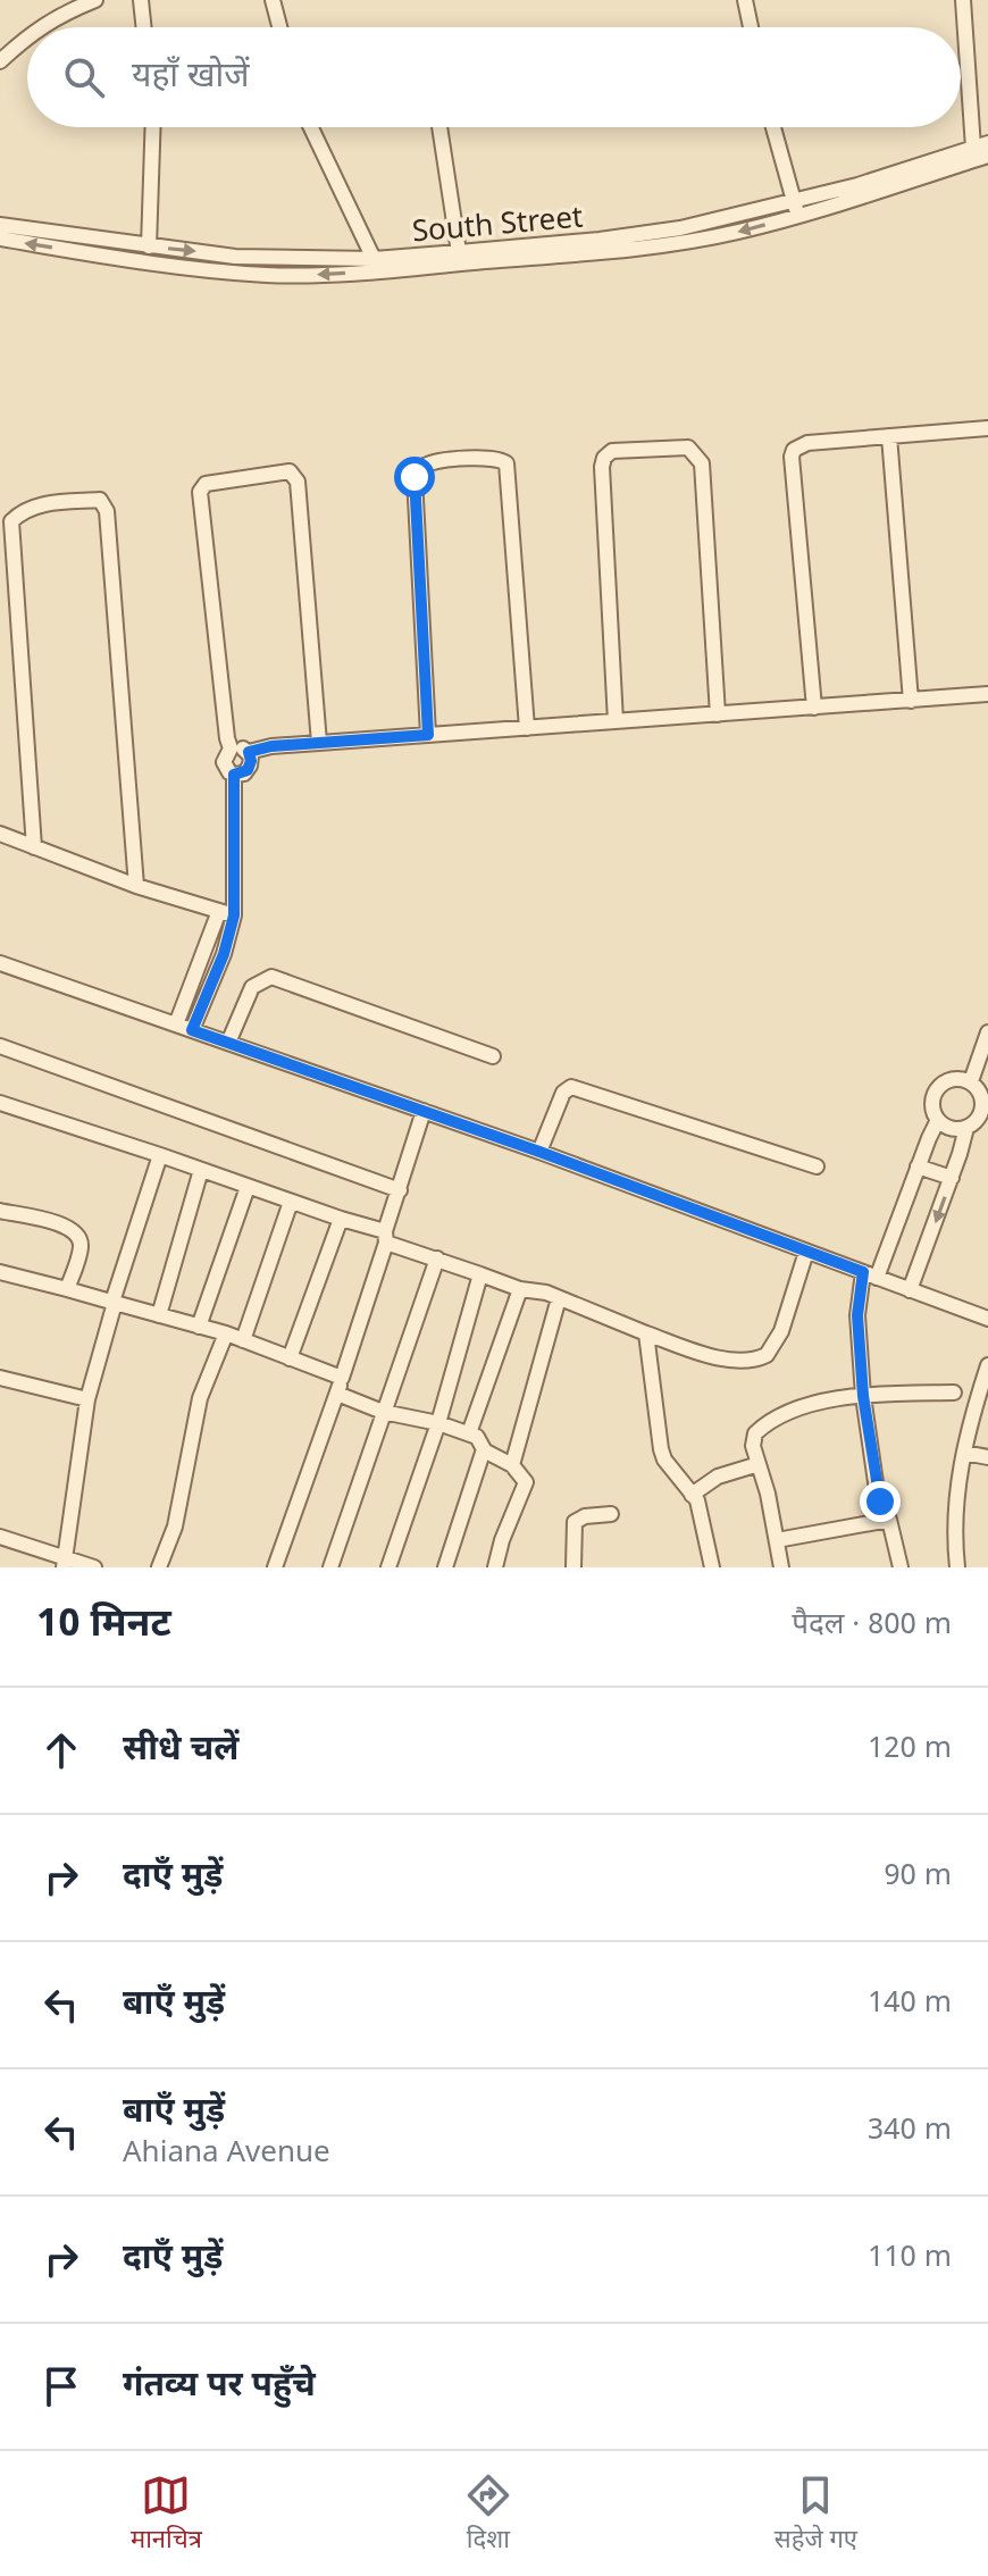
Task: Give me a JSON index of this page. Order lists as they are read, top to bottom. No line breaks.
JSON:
{"streets":{"street":["South Street"]},"page":{"search":"यहाँ खोजें","heading":["10 मिनट","पैदल · 800 m"],"list":[["सीधे चलें","120 m"],["दाएँ मुड़ें","90 m"],["बाएँ मुड़ें","140 m"],["बाएँ मुड़ें","Ahiana Avenue","340 m"],["दाएँ मुड़ें","110 m"],"गंतव्य पर पहुँचे"],"nav":["मानचित्र","दिशा","सहेजे गए"]}}
